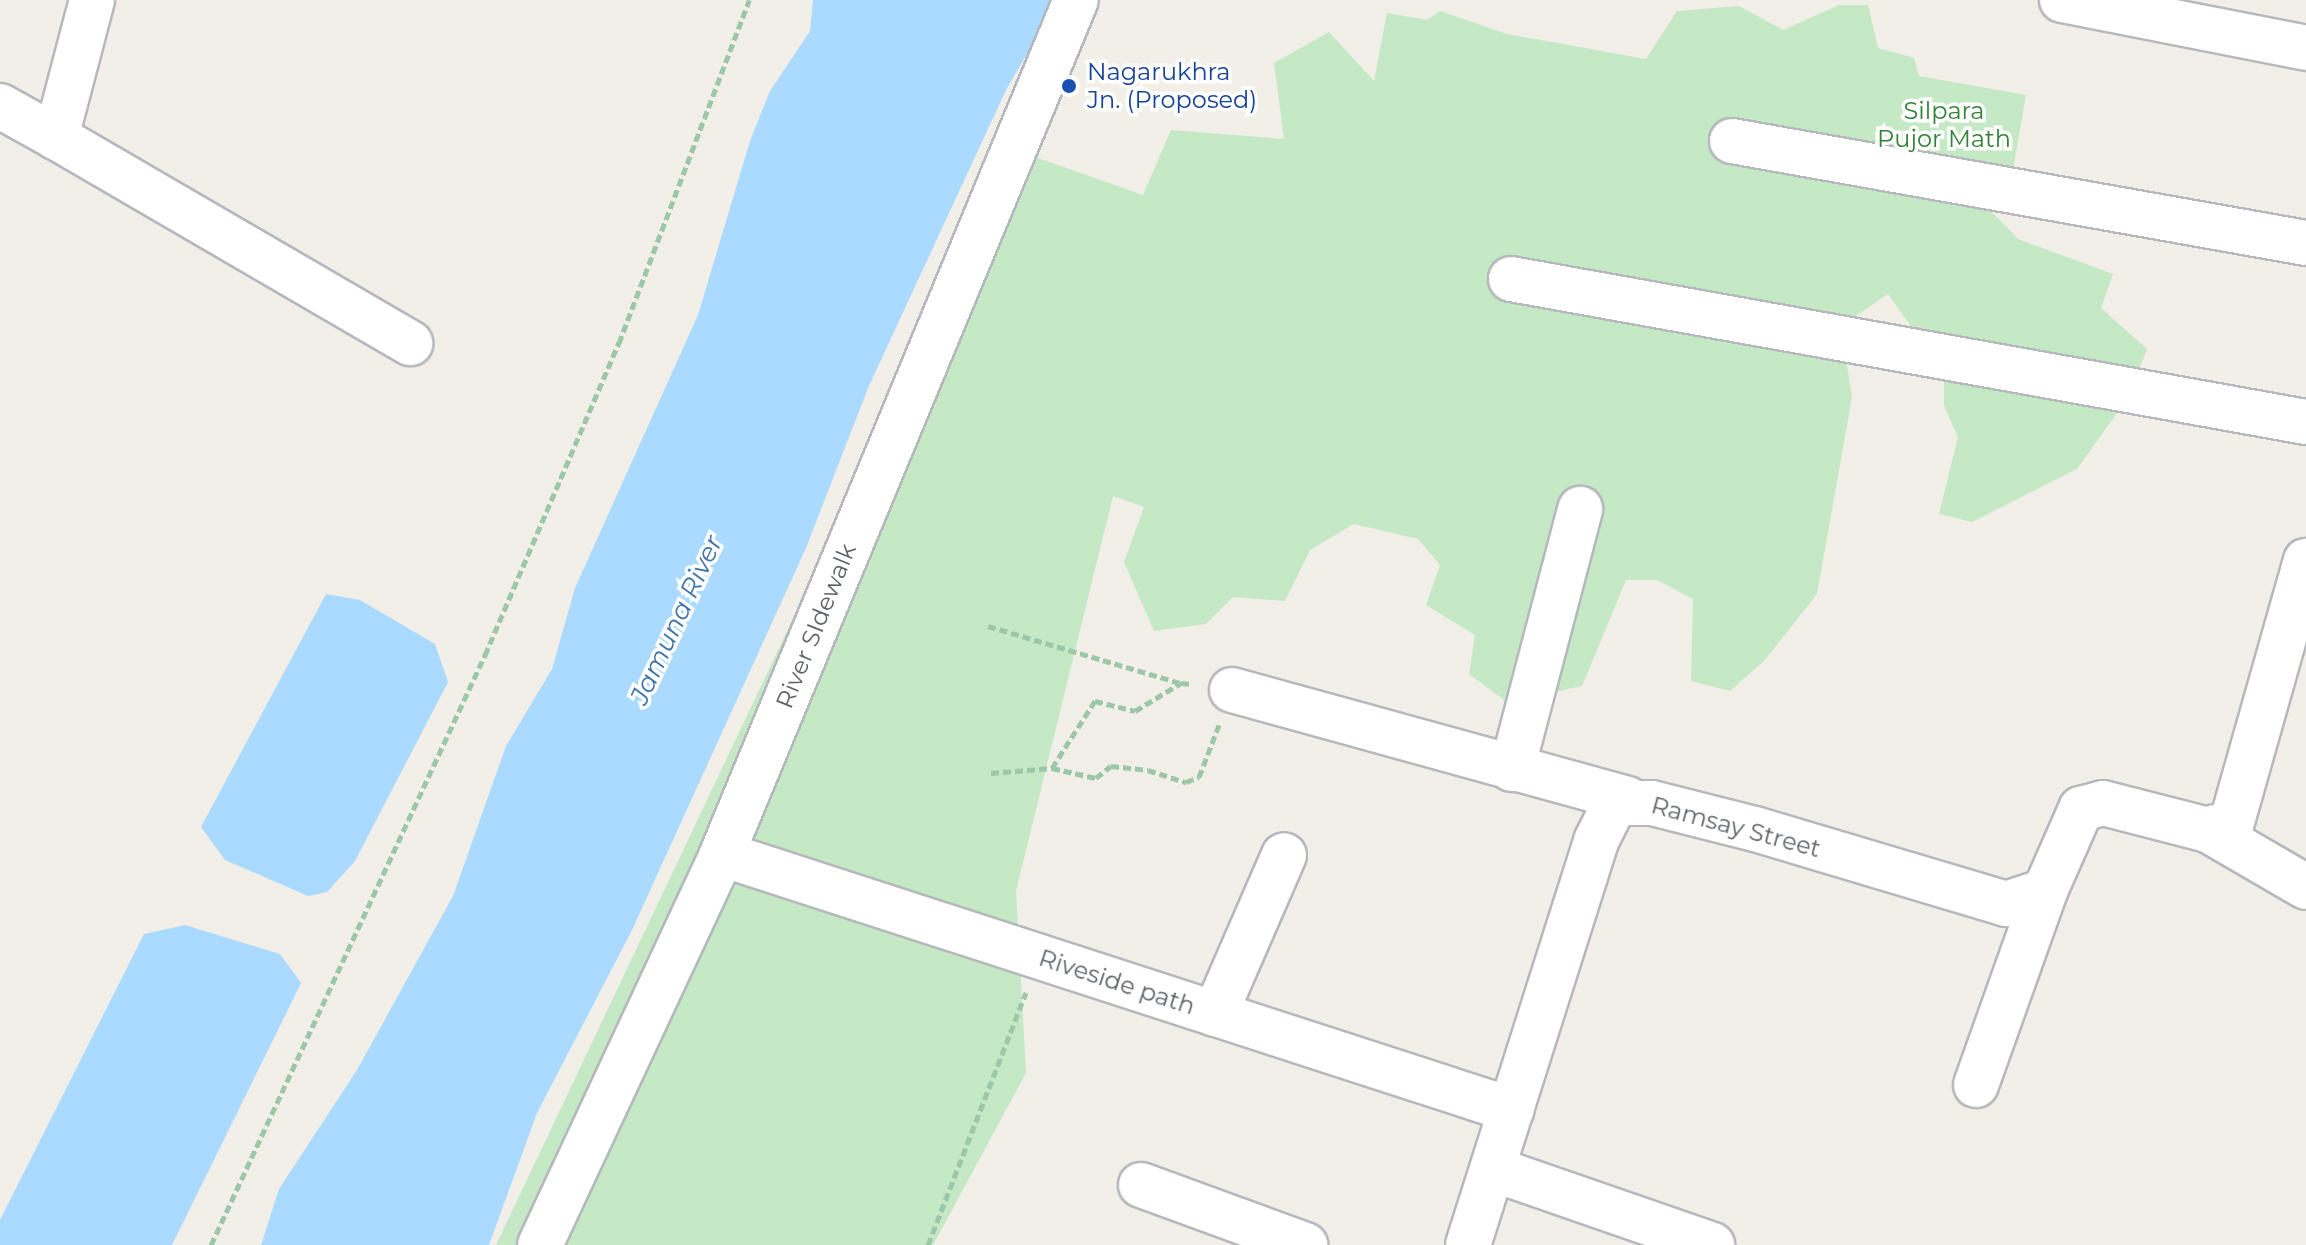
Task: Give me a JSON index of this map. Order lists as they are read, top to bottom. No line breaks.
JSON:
{"streets":{"street":["River SIdewalk","Ramsay Street","Riveside path"]},"crossings":[["River SIdewalk","Riveside path"],["Ramsay Street","Riveside path"]],"water":["Jamuna River"],"parks":["Silpara Pujor Math"],"places":["Nagarukhra Jn. (Proposed)"]}
